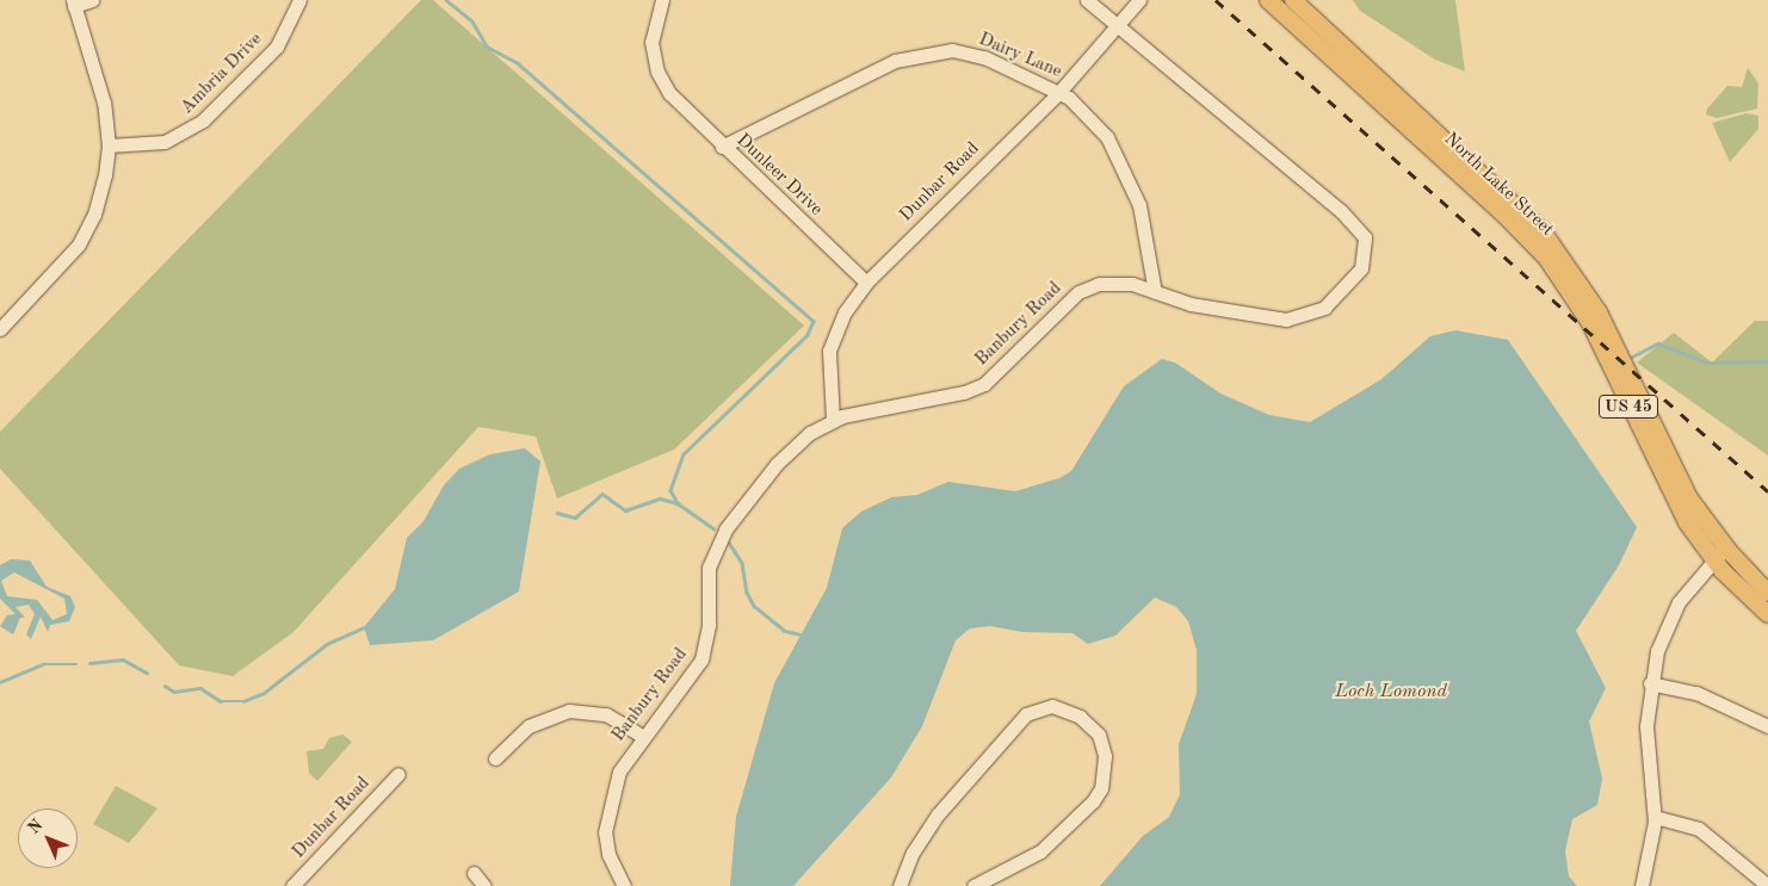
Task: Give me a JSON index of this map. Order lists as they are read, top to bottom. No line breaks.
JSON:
{"streets":{"main road":["North Lake Street","US 45"],"street":["Dairy Lane","Ambria Drive","Dunleer Drive","Dunbar Road","Banbury Road"]},"crossings":[["Dairy Lane","Dunleer Drive"],["Dairy Lane","Dunbar Road"],["Dairy Lane","Banbury Road"],["Dunleer Drive","Dunbar Road"],["Dunbar Road","Banbury Road"]],"water":["Loch Lomond"],"north":"top left"}
